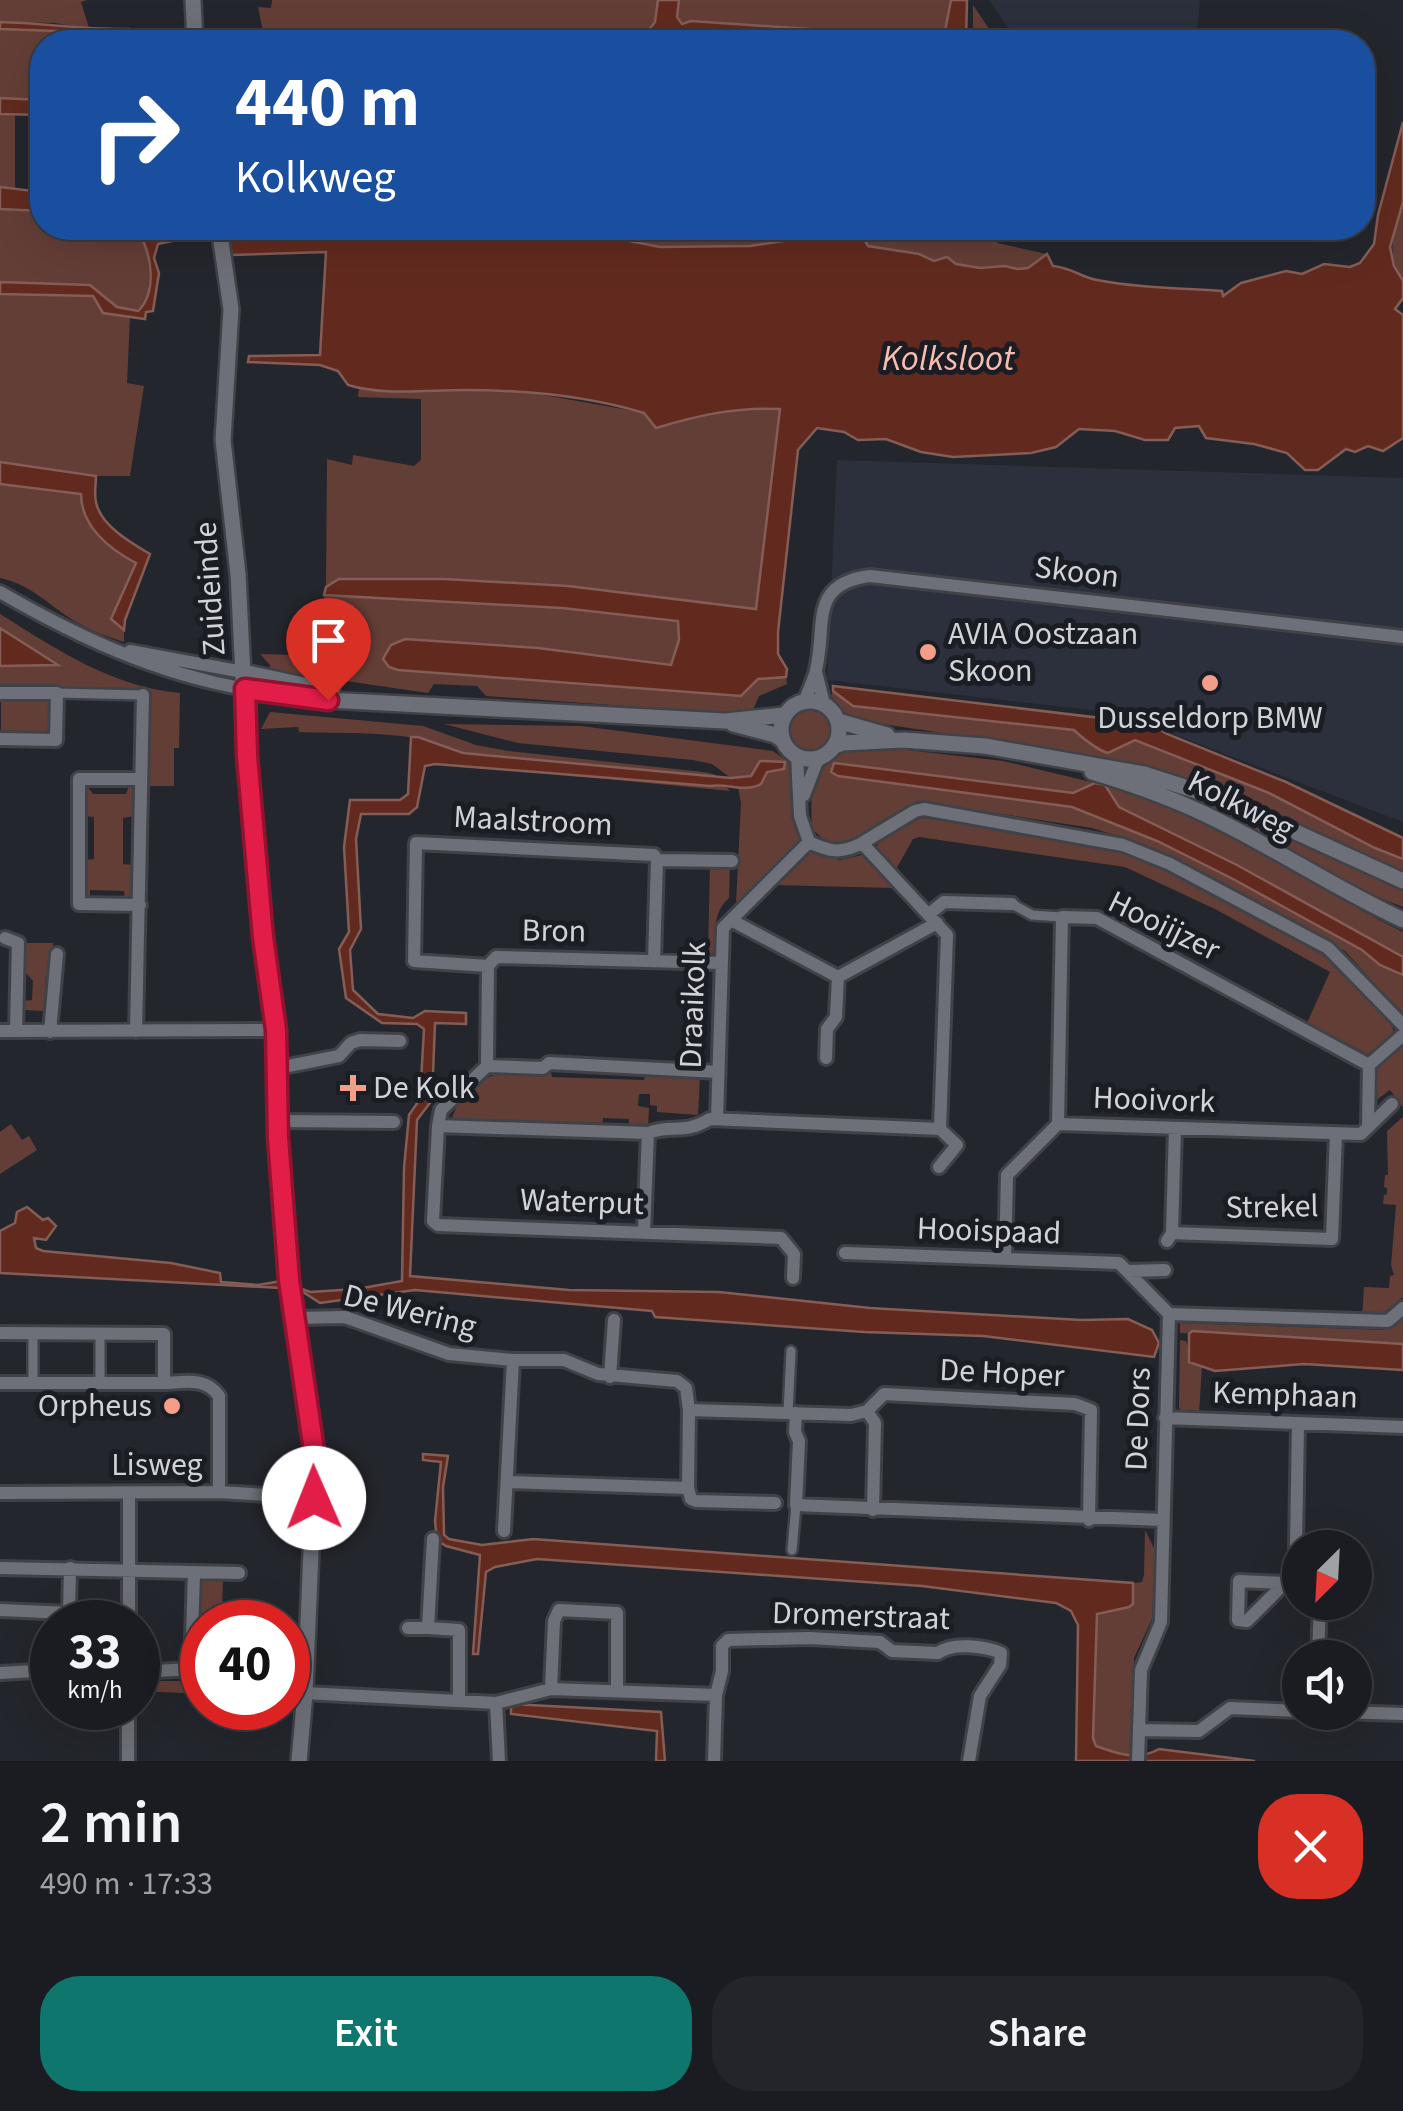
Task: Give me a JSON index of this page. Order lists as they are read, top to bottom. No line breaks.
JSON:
{"streets":{"street":["Skoon","Zuideinde","Kolkweg","Maalstroom","Hooiijzer","Bron","Draaikolk","Hooivork","Waterput","Strekel","Hooispaad","De Wering","De Hoper","Kemphaan","De Dors","Lisweg","Dromerstraat"]},"crossings":[["Skoon","Kolkweg"],["Zuideinde","De Wering"],["Zuideinde","Lisweg"],["Maalstroom","Bron"],["Hooiijzer","Hooivork"],["Bron","Draaikolk"],["Hooivork","Strekel"],["Hooivork","Hooispaad"],["Kemphaan","De Dors"]],"water":["Kolksloot"],"places":{"other":["AVIA Oostzaan Skoon","Dusseldorp BMW","Orpheus"],"health":["De Kolk"]},"north":"bottom left","page":{"turn":["440 m","Kolkweg"],"speed":"33 km/h","limit":"40","heading":["2 min","490 m · 17:33"],"buttons":["Exit","Share"]}}
